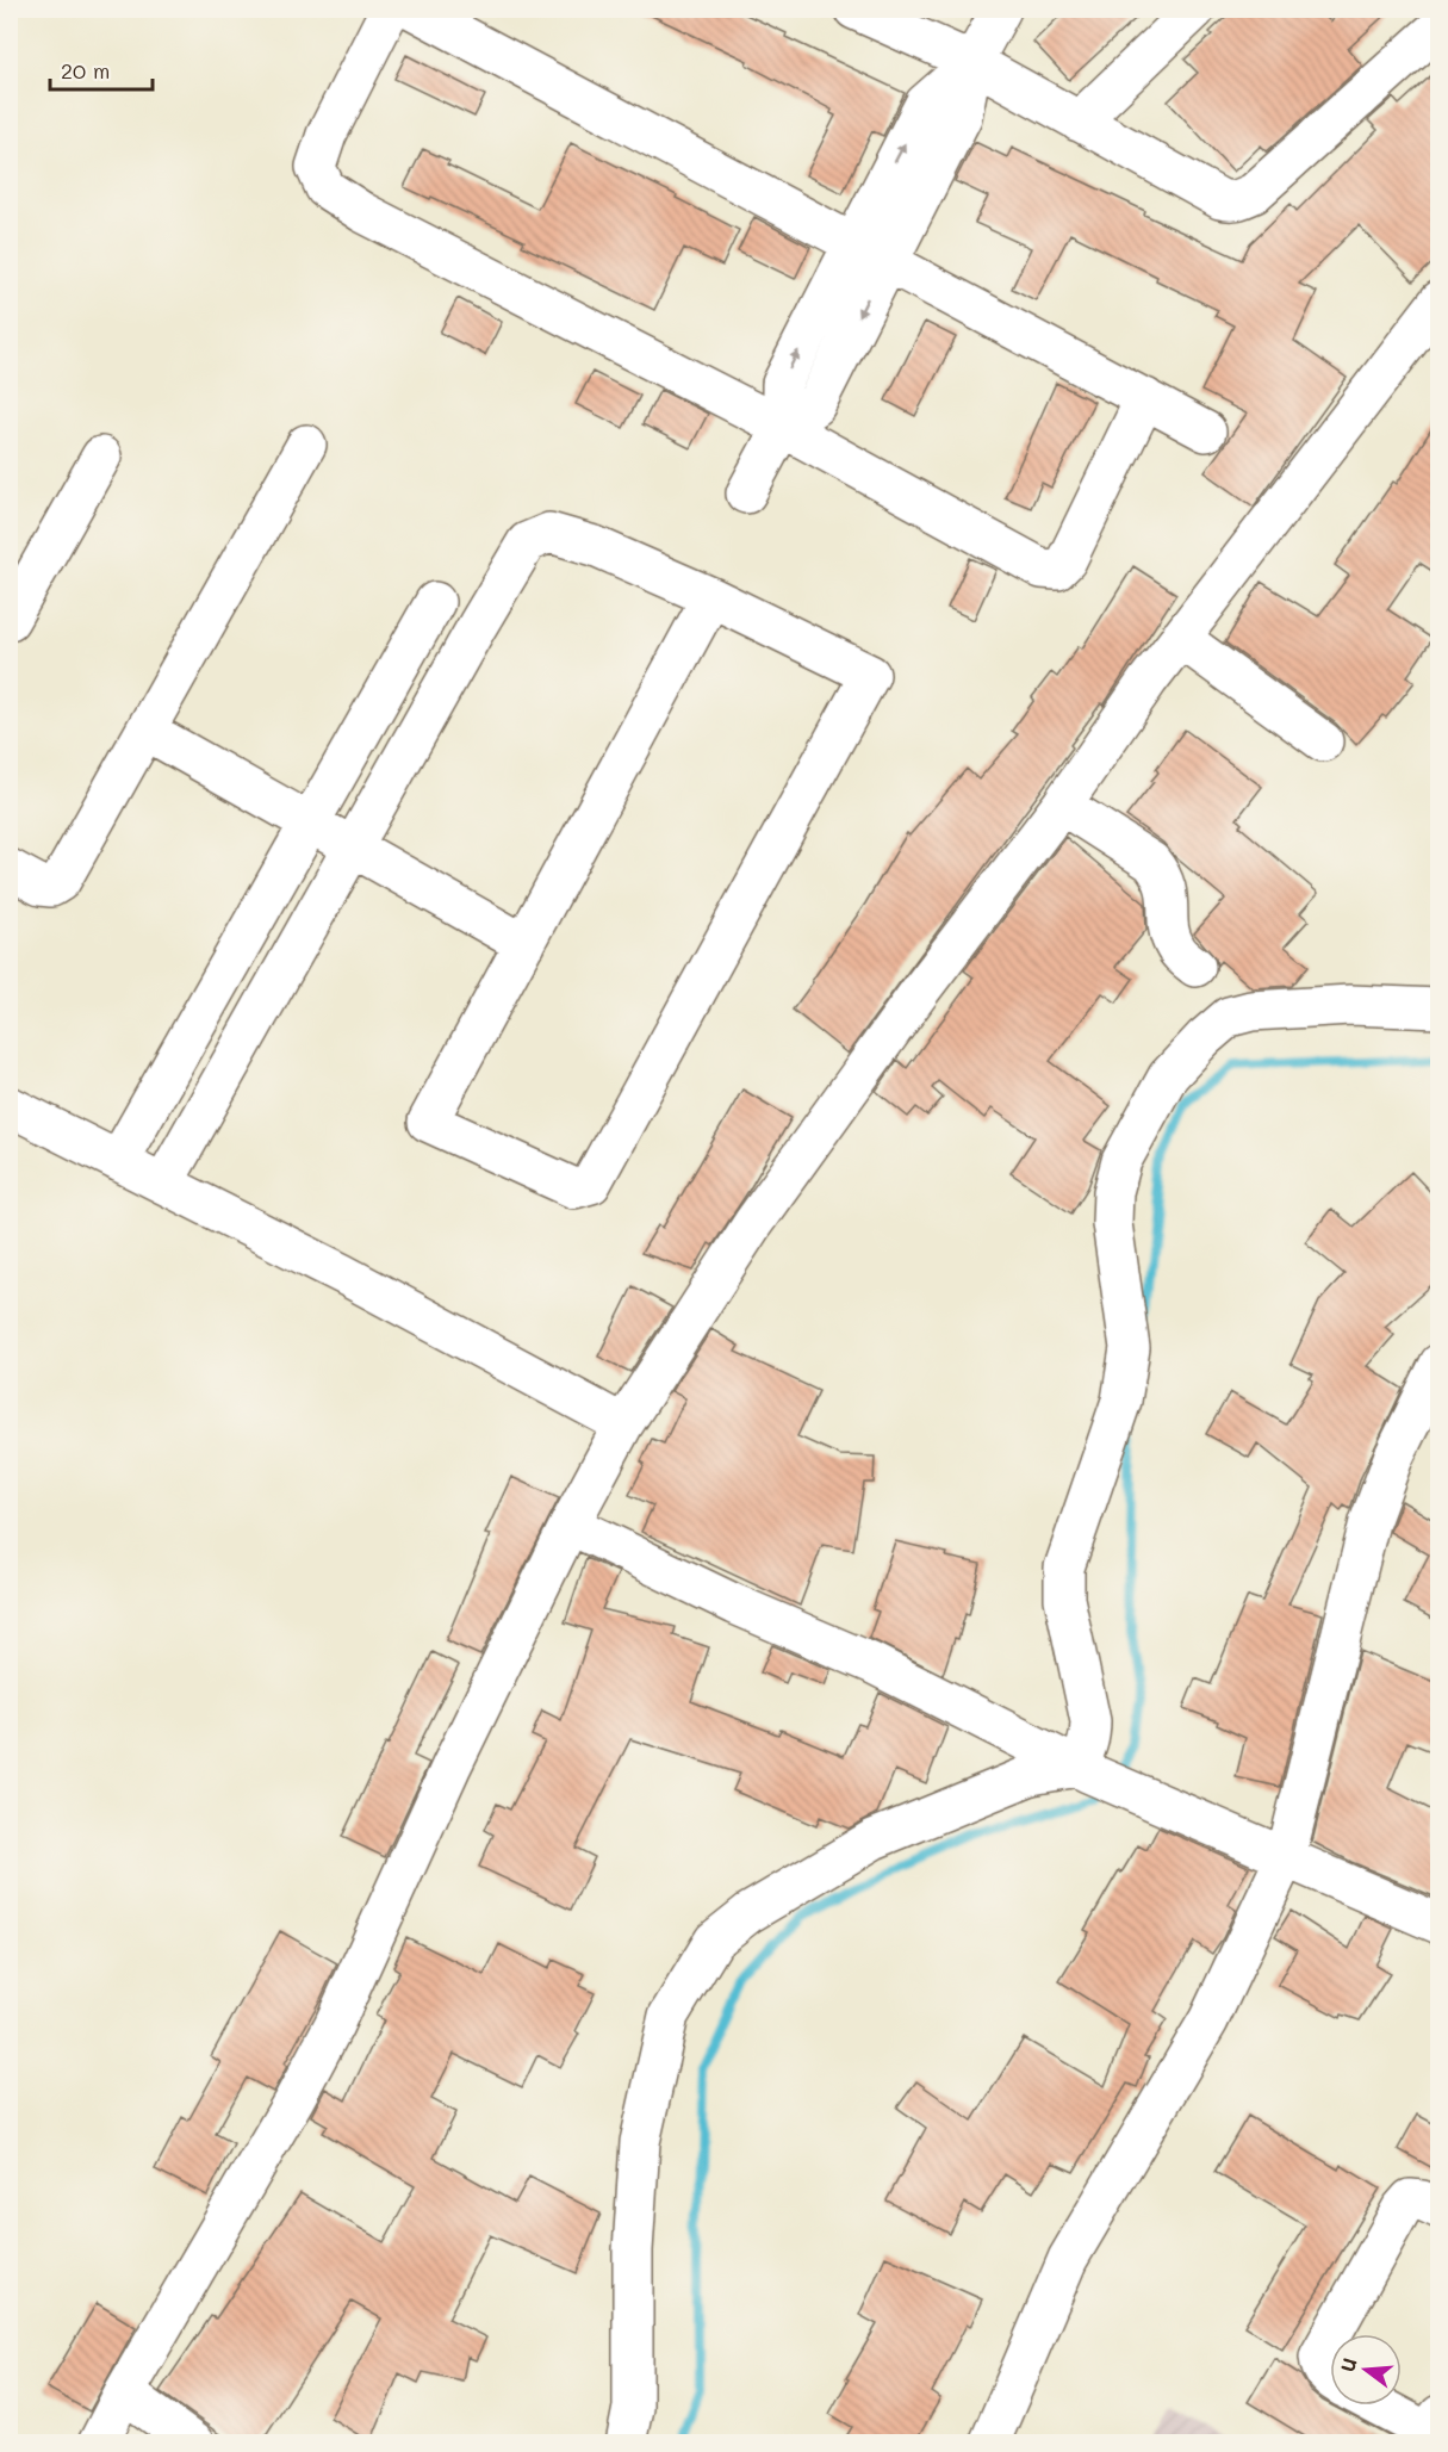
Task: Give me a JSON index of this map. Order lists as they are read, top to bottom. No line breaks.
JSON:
{"scale_bar":"20 m","north":"left"}
